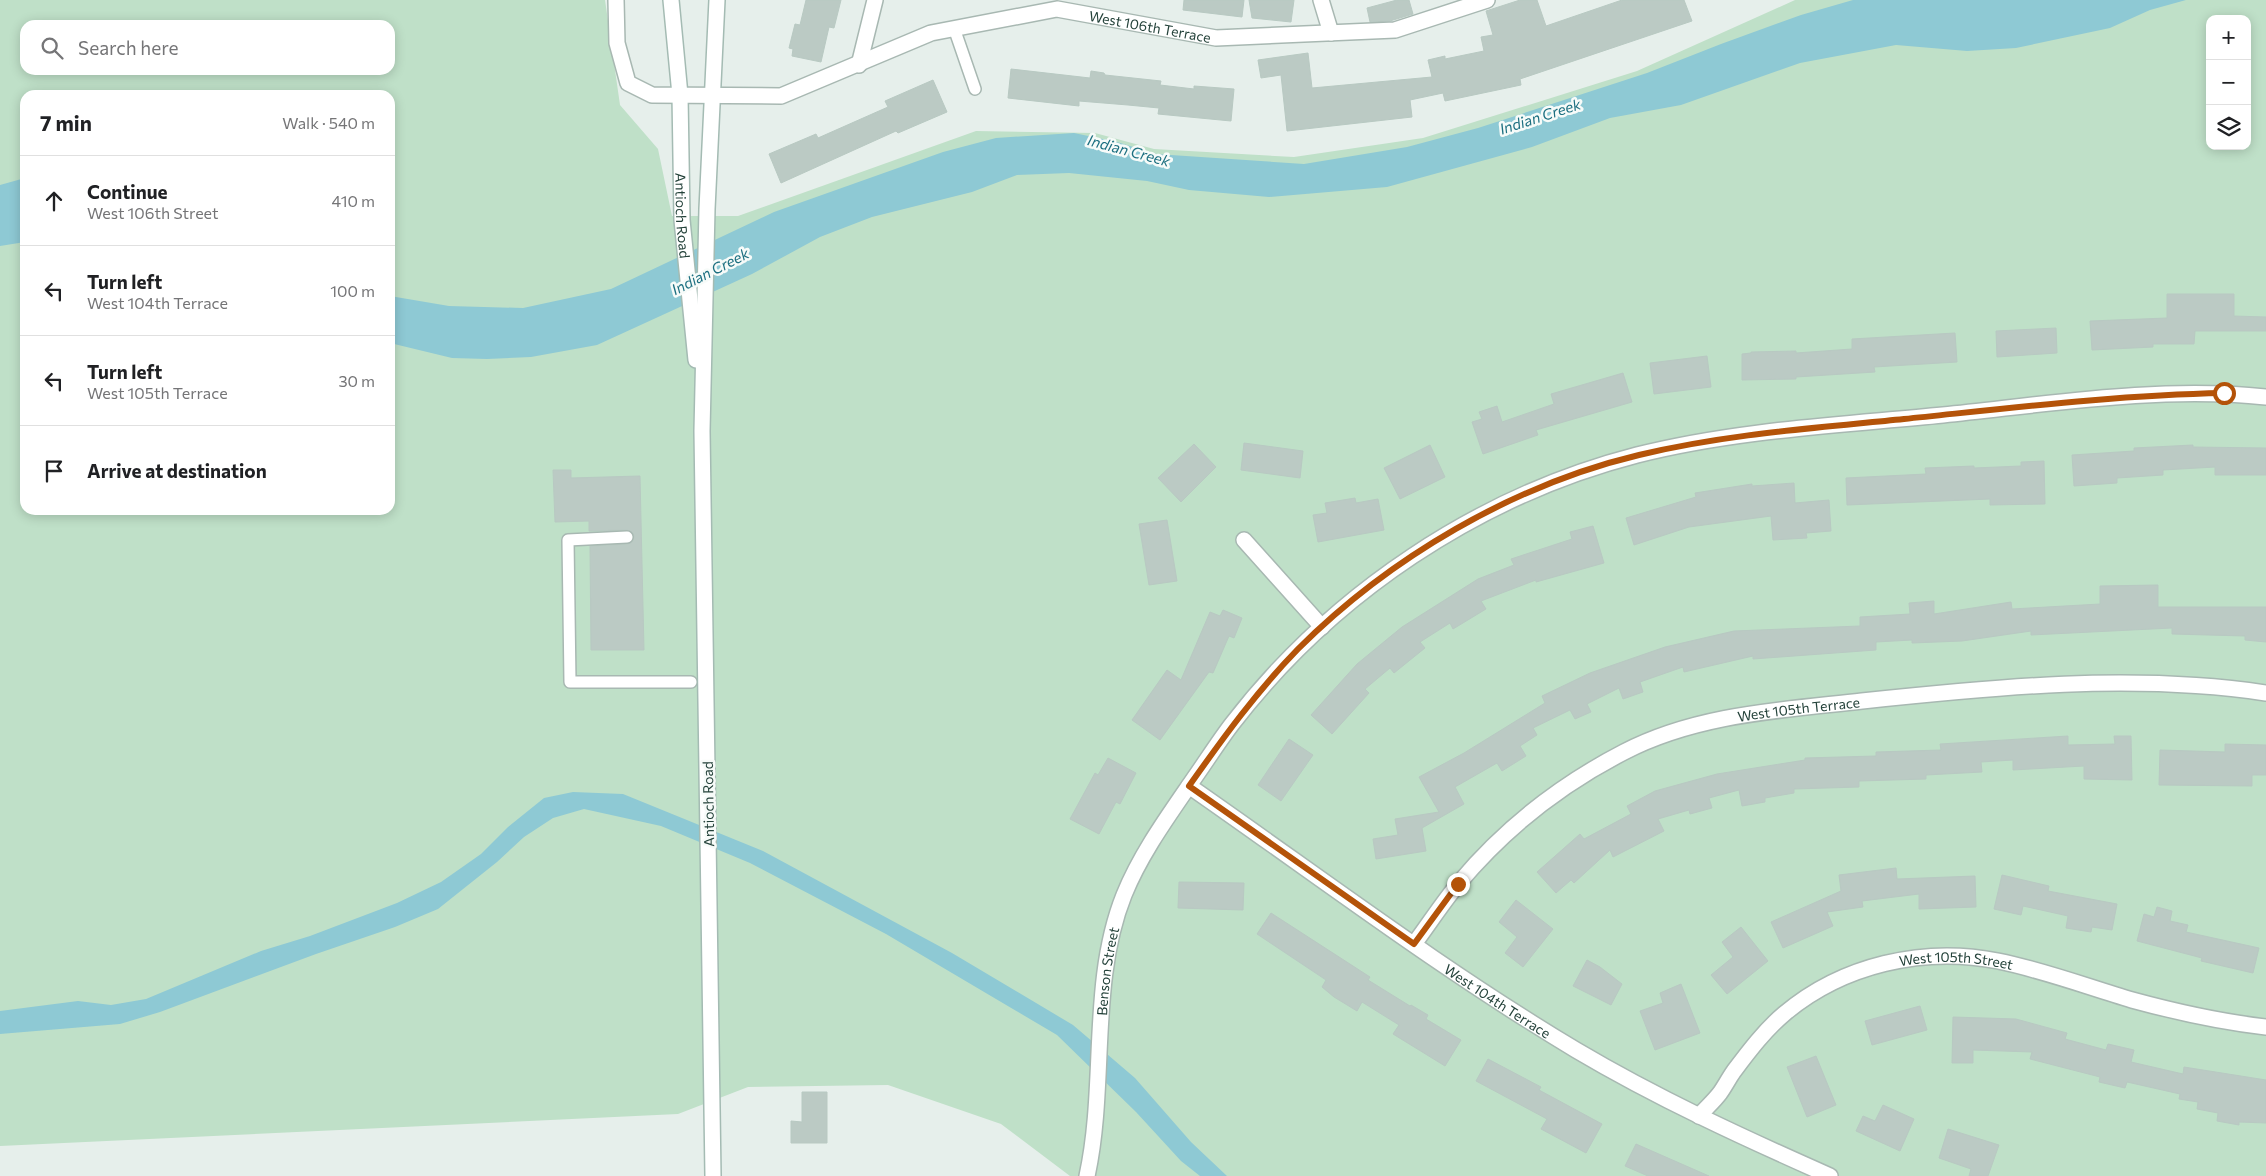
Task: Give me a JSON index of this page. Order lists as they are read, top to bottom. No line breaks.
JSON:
{"streets":{"street":["West 106th Terrace","Antioch Road","West 105th Terrace","West 105th Street","Benson Street","West 104th Terrace"]},"crossings":[["West 106th Terrace","Antioch Road"],["West 105th Terrace","West 104th Terrace"],["West 105th Street","West 104th Terrace"],["Benson Street","West 104th Terrace"]],"water":["Indian Creek"],"page":{"map_buttons":["+","−"],"search":"Search here","heading":["7 min","Walk · 540 m"],"list":[["Continue","West 106th Street","410 m"],["Turn left","West 104th Terrace","100 m"],["Turn left","West 105th Terrace","30 m"],"Arrive at destination"]}}
